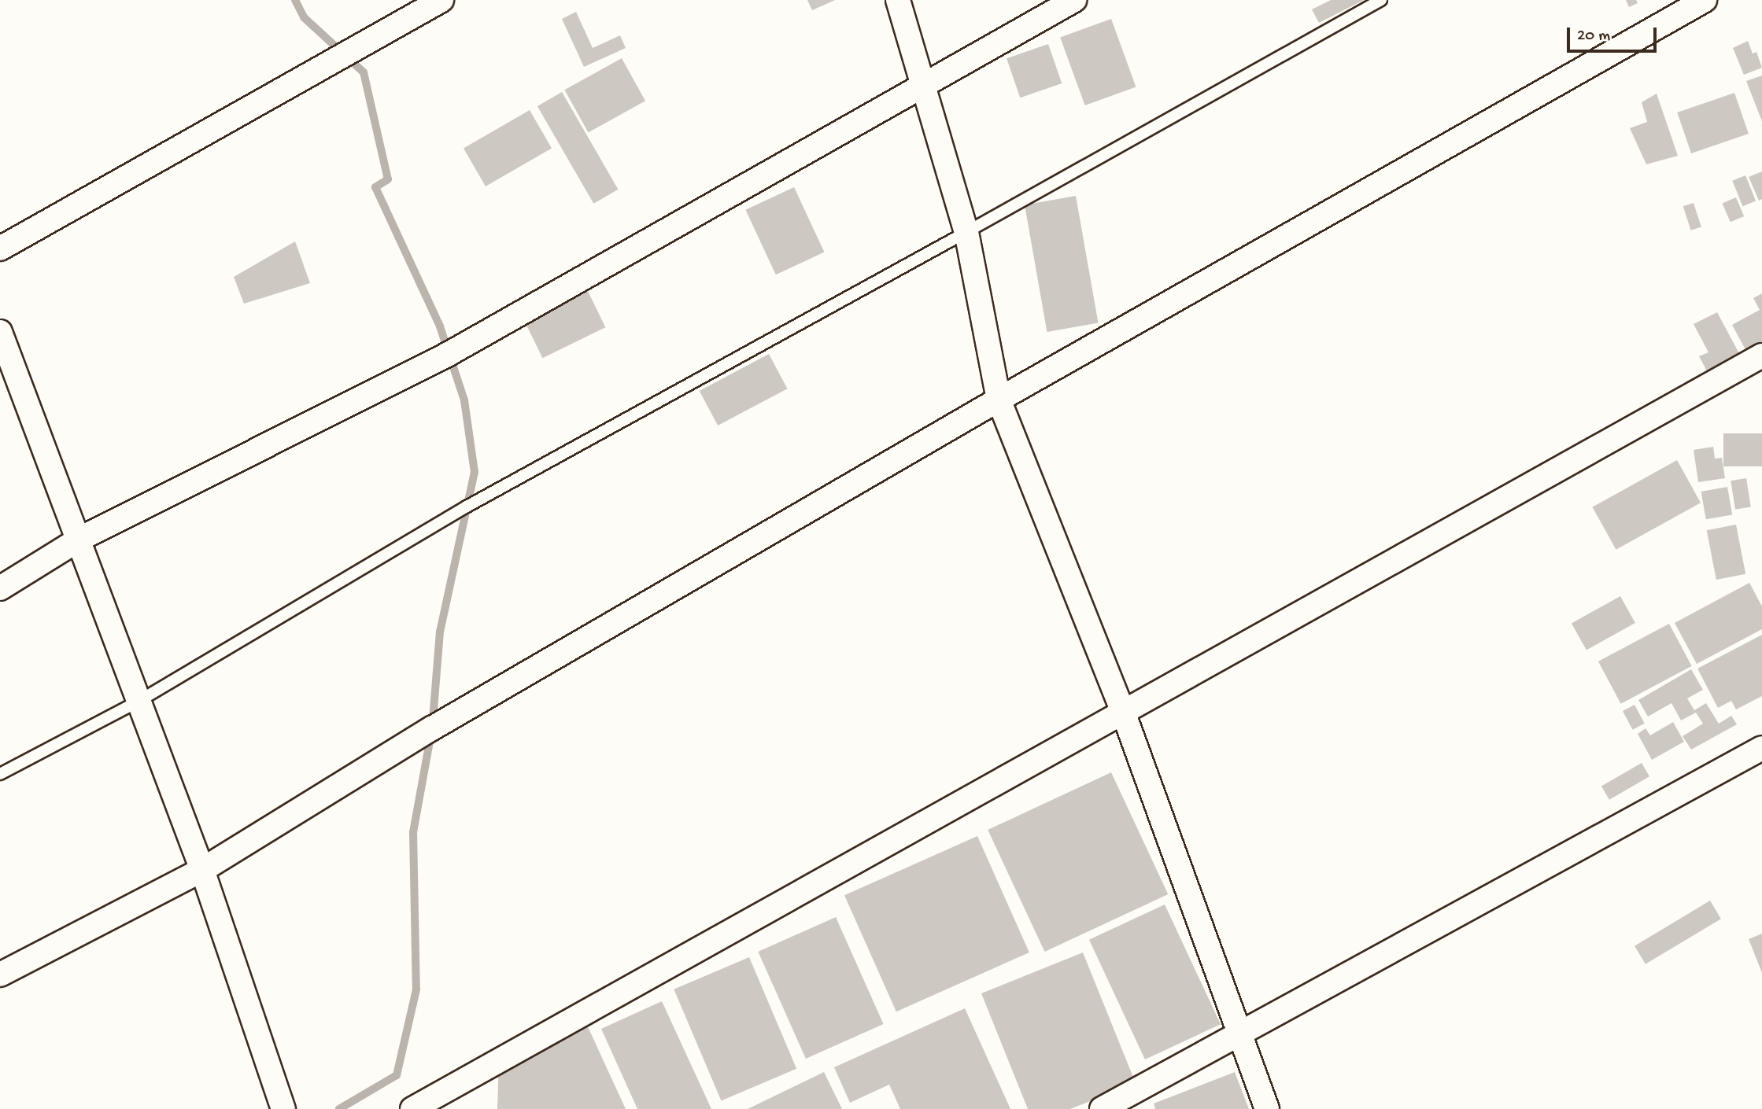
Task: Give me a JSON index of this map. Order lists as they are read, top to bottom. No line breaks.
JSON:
{"scale_bar":"20 m"}
